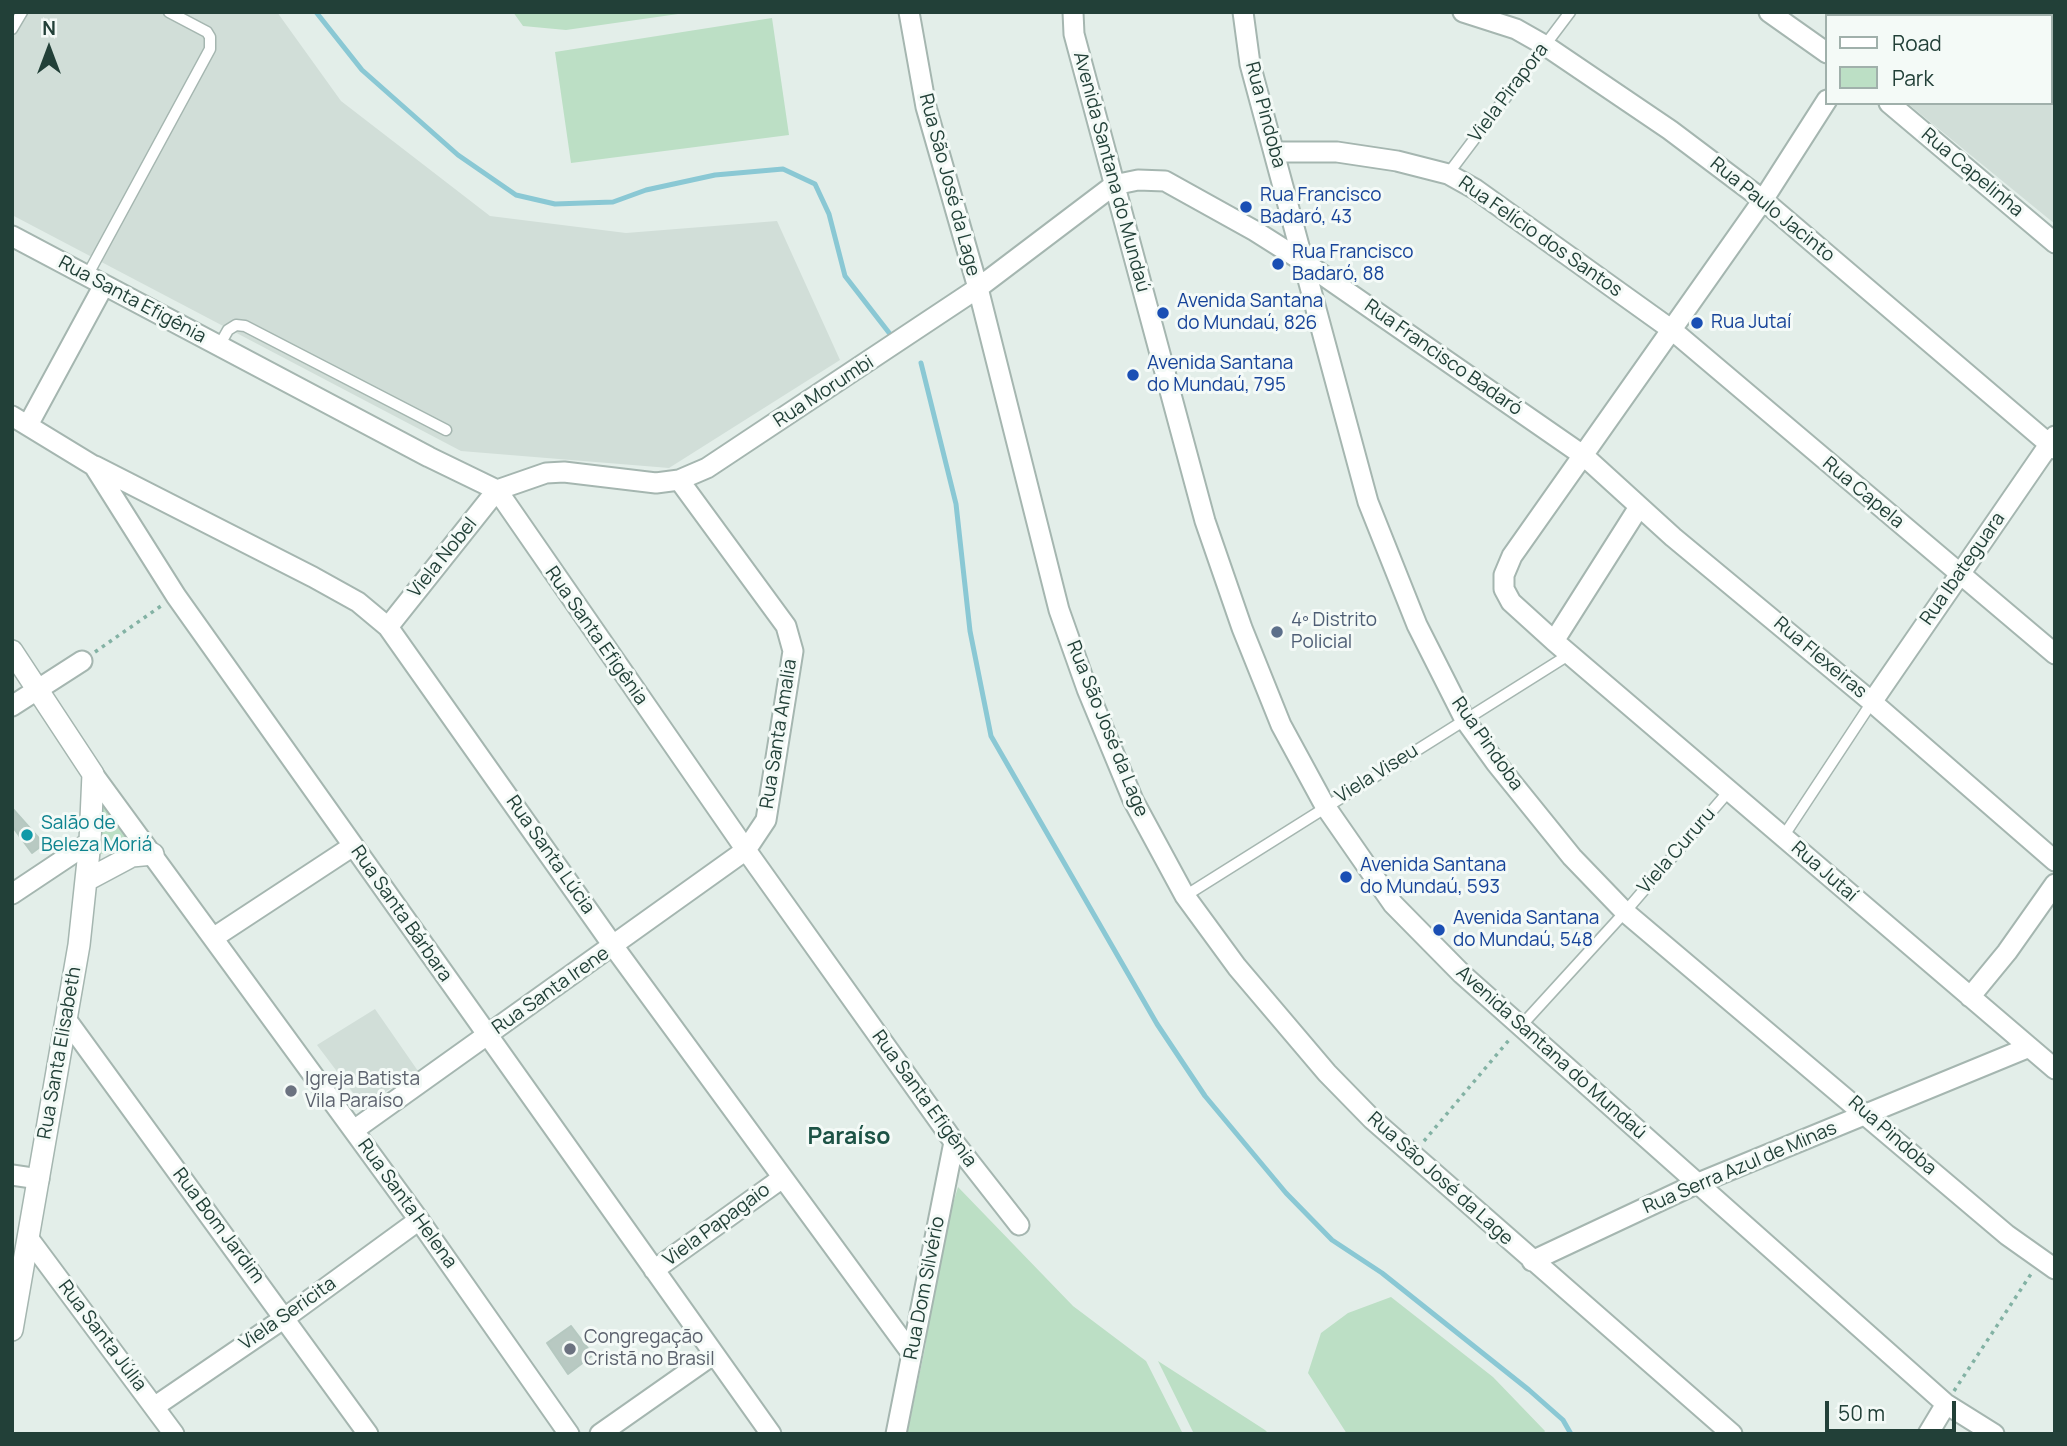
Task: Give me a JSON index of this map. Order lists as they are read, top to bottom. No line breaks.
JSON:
{"streets":{"street":["Rua Pindoba","Avenida Santana do Mundaú","Rua Capelinha","Rua São José da Lage","Rua Paulo Jacinto","Rua Felício dos Santos","Rua Santa Efigênia","Rua Francisco Badaró","Rua Morumbi","Rua Capela","Viela Nobel","Rua Ibateguara","Rua Flexeiras","Rua Santa Amalia","Rua Santa Lúcia","Rua Jutaí","Rua Santa Bárbara","Rua Santa Irene","Rua Santa Elisabeth","Rua Serra Azul de Minas","Rua Santa Helena","Viela Papagaio","Rua Bom Jardim","Rua Dom Silvério","Viela Sericita","Rua Santa Júlia"],"lane":["Viela Pirapora","Viela Viseu","Viela Cururu"]},"crossings":[["Viela Pirapora","Rua Paulo Jacinto"],["Viela Pirapora","Rua Felício dos Santos"],["Rua Pindoba","Rua Felício dos Santos"],["Rua Pindoba","Rua Francisco Badaró"],["Rua Pindoba","Viela Viseu"],["Rua Pindoba","Viela Cururu"],["Rua Pindoba","Rua Serra Azul de Minas"],["Avenida Santana do Mundaú","Rua Francisco Badaró"],["Avenida Santana do Mundaú","Rua Morumbi"],["Avenida Santana do Mundaú","Viela Viseu"],["Avenida Santana do Mundaú","Viela Cururu"],["Avenida Santana do Mundaú","Rua Serra Azul de Minas"],["Rua São José da Lage","Rua Morumbi"],["Rua São José da Lage","Viela Viseu"],["Rua São José da Lage","Rua Serra Azul de Minas"],["Rua Paulo Jacinto","Rua Ibateguara"],["Rua Paulo Jacinto","Rua Jutaí"],["Rua Felício dos Santos","Rua Capela"],["Rua Felício dos Santos","Rua Jutaí"],["Rua Santa Efigênia","Rua Morumbi"],["Rua Santa Efigênia","Viela Nobel"],["Rua Santa Efigênia","Rua Santa Amalia"],["Rua Santa Efigênia","Rua Santa Irene"],["Rua Santa Efigênia","Rua Dom Silvério"],["Rua Francisco Badaró","Rua Morumbi"],["Rua Francisco Badaró","Rua Flexeiras"],["Rua Francisco Badaró","Rua Jutaí"],["Rua Morumbi","Viela Nobel"],["Rua Morumbi","Rua Santa Amalia"],["Rua Capela","Rua Ibateguara"],["Rua Capela","Rua Jutaí"],["Viela Nobel","Rua Santa Lúcia"],["Rua Ibateguara","Rua Flexeiras"],["Rua Flexeiras","Rua Jutaí"],["Rua Santa Amalia","Rua Santa Irene"],["Viela Viseu","Rua Jutaí"],["Viela Cururu","Rua Jutaí"],["Rua Santa Lúcia","Rua Santa Bárbara"],["Rua Santa Lúcia","Rua Santa Irene"],["Rua Santa Lúcia","Viela Papagaio"],["Rua Santa Lúcia","Rua Dom Silvério"],["Rua Jutaí","Rua Serra Azul de Minas"],["Rua Santa Bárbara","Rua Santa Irene"],["Rua Santa Bárbara","Viela Papagaio"],["Rua Santa Irene","Rua Santa Helena"],["Rua Santa Elisabeth","Rua Santa Helena"],["Rua Santa Elisabeth","Rua Bom Jardim"],["Rua Santa Elisabeth","Rua Santa Júlia"],["Rua Santa Helena","Viela Sericita"],["Rua Bom Jardim","Viela Sericita"],["Viela Sericita","Rua Santa Júlia"]],"districts":["Paraíso"],"places":["Rua Francisco Badaró, 43","Rua Francisco Badaró, 88","Avenida Santana do Mundaú, 826","Rua Jutaí","Avenida Santana do Mundaú, 795","4º Distrito Policial","Salão de Beleza Moriá","Avenida Santana do Mundaú, 593","Avenida Santana do Mundaú, 548","Igreja Batista Vila Paraíso","Congregação Cristã no Brasil"],"legend":["Road","Park"],"scale_bar":"50 m","north":"top"}
